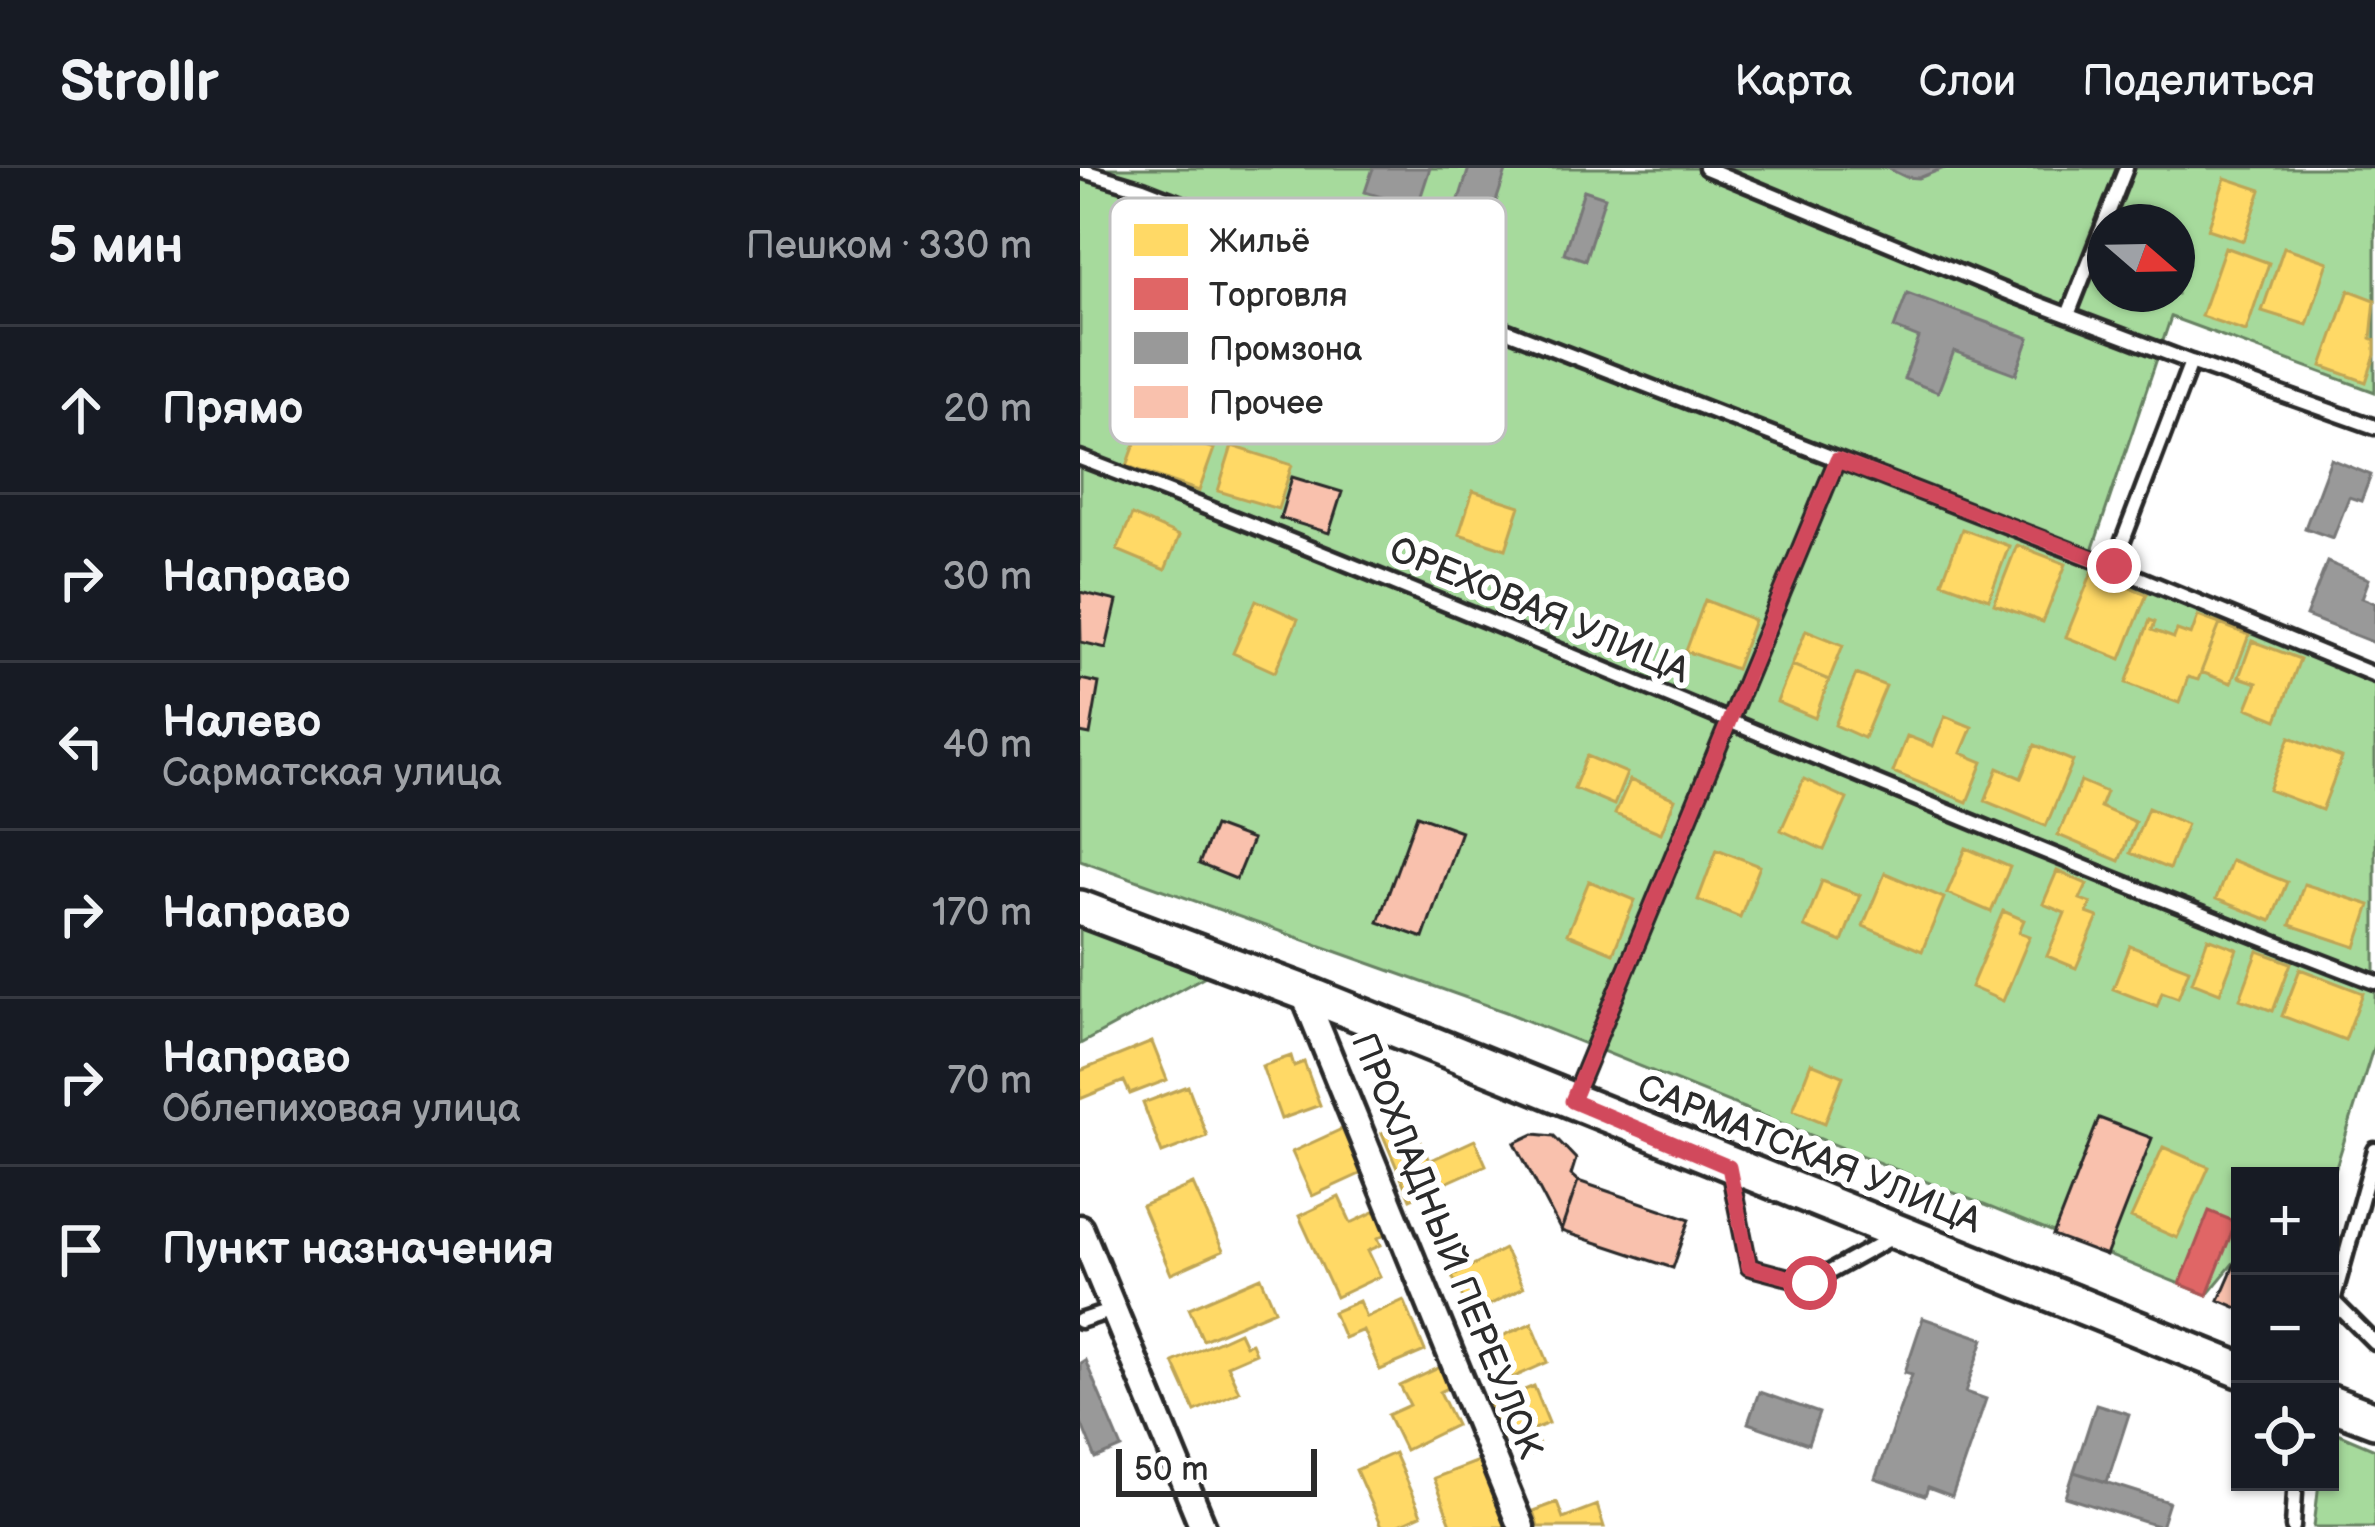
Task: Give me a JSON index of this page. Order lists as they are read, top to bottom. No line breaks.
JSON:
{"streets":{"main road":["САРМАТСКАЯ УЛИЦА"],"street":["ПРОХЛАДНЫЙ ПЕРЕУЛОК"],"lane":["ОРЕХОВАЯ УЛИЦА"]},"crossings":[["САРМАТСКАЯ УЛИЦА","ПРОХЛАДНЫЙ ПЕРЕУЛОК"]],"legend":["Жильё","Торговля","Промзона","Прочее"],"scale_bar":"50 m","north":"right","page":{"header":"Strollr","nav":["Карта","Слои","Поделиться"],"heading":["5 мин","Пешком · 330 m"],"list":[["Прямо","20 m"],["Направо","30 m"],["Налево","Сарматская улица","40 m"],["Направо","170 m"],["Направо","Облепиховая улица","70 m"],"Пункт назначения"],"map_buttons":["+","−"],"scale":"50 m"}}
